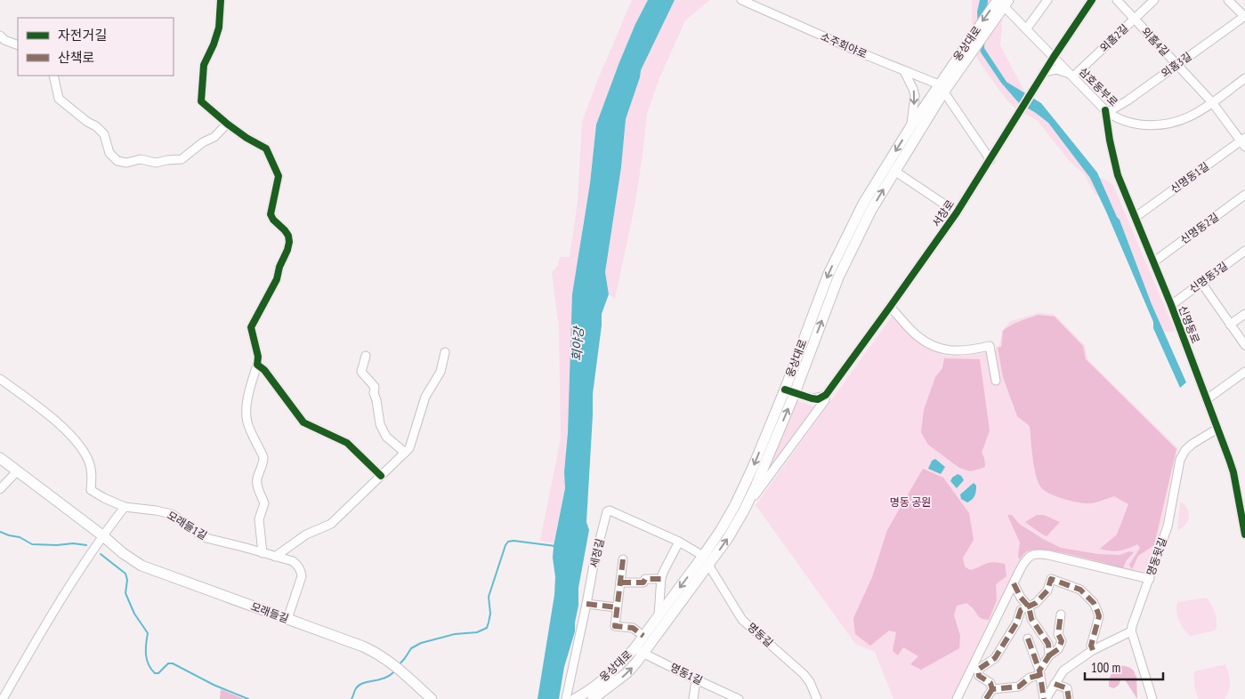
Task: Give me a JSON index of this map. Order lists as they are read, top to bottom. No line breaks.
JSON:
{"streets":{"main road":["웅상대로","모래들길"],"street":["외홈2길","외홈4길","소주회야로","외홈3길","삼호동부로","신명동1길","서창로","신명동2길","신명동3길","신명동로","모래들1길","세정길","명동뒷길","명동길","명동1길"]},"crossings":[["외홈2길","외홈4길"],["외홈2길","삼호동부로"],["외홈4길","외홈3길"],["외홈4길","삼호동부로"],["외홈4길","신명동1길"],["웅상대로","소주회야로"],["웅상대로","삼호동부로"],["웅상대로","서창로"],["웅상대로","세정길"],["웅상대로","명동길"],["웅상대로","명동1길"],["외홈3길","삼호동부로"],["외홈3길","신명동로"],["삼호동부로","서창로"],["삼호동부로","신명동로"],["신명동1길","신명동로"],["신명동2길","신명동로"],["신명동3길","신명동로"],["신명동로","명동뒷길"],["모래들1길","모래들길"]],"water":["회야강"],"parks":["명동 공원"],"legend":["자전거길","산책로"],"scale_bar":"100 m"}
